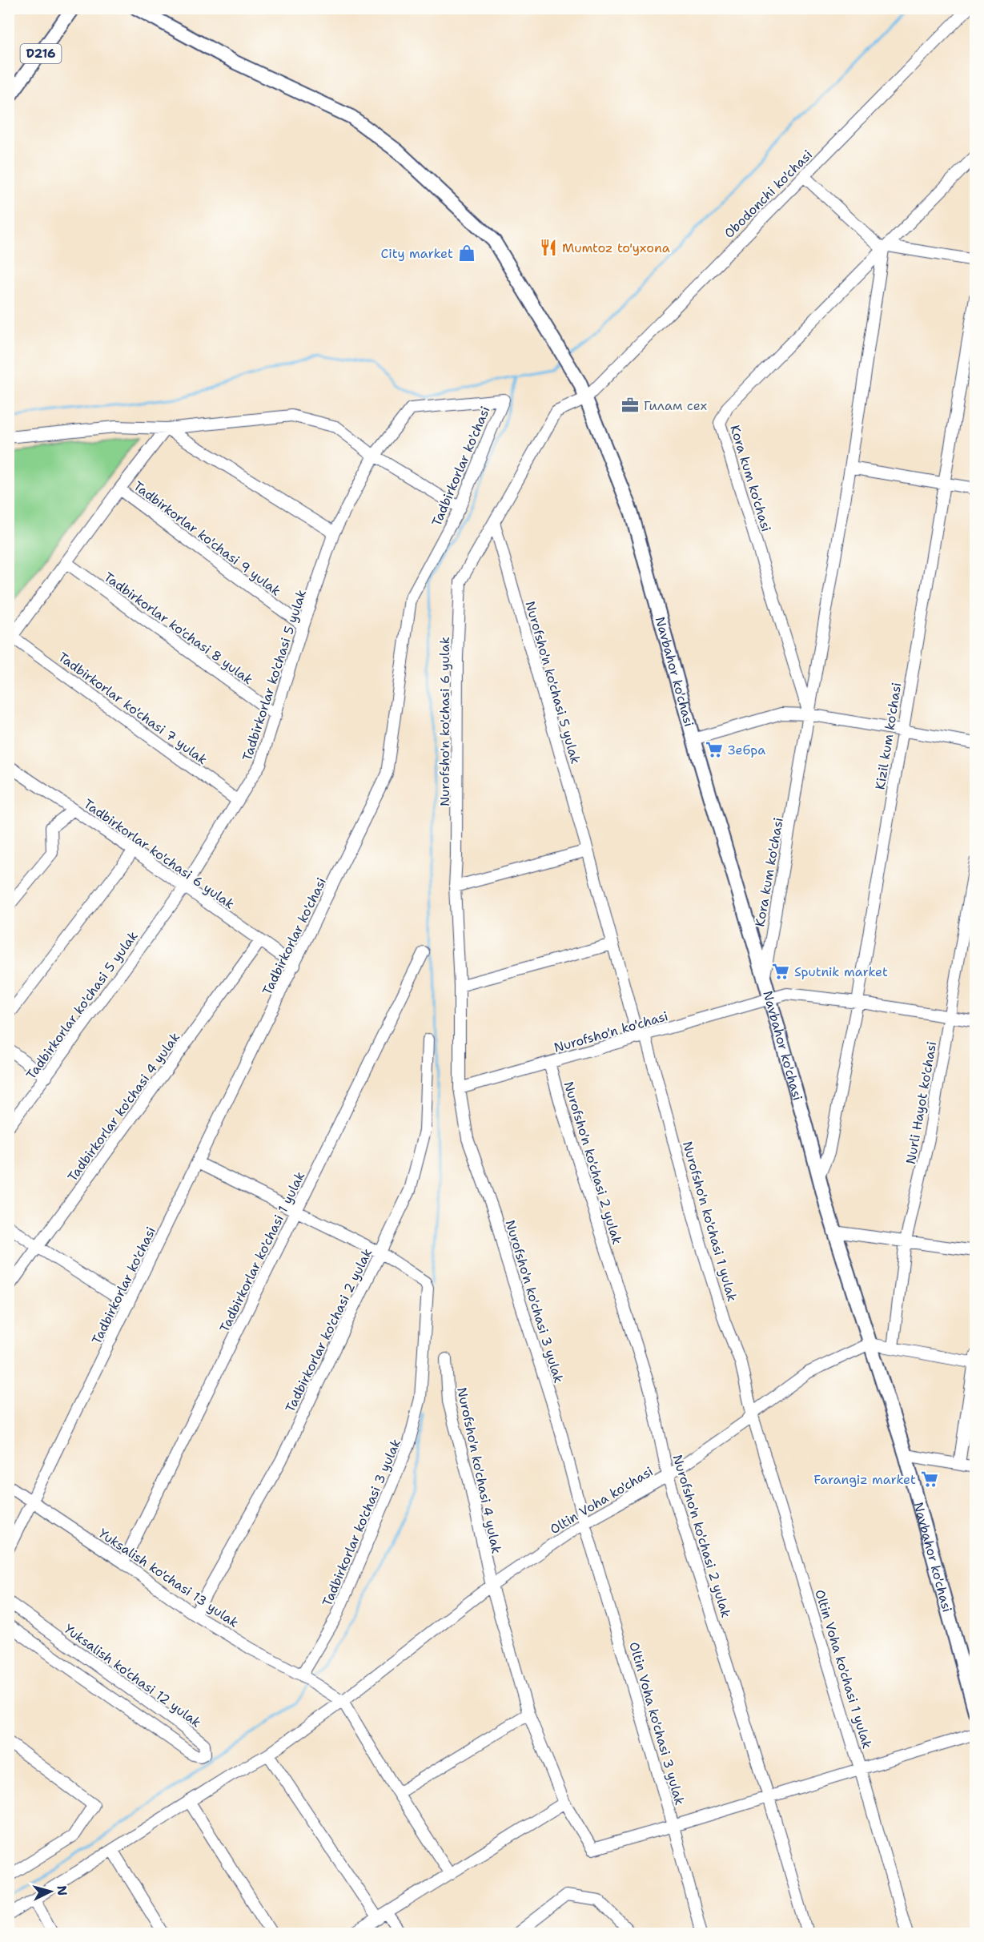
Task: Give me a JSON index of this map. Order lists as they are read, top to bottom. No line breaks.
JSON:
{"streets":{"main road":["D216","Navbahor ko'chasi"],"street":["Obodonchi ko'chasi","Tadbirkorlar ko'chasi","Kora kum ko'chasi","Tadbirkorlar ko'chasi 9 yulak","Tadbirkorlar ko'chasi 8 yulak","Tadbirkorlar ko'chasi 5 yulak","Nurofsho'n ko'chasi 5 yulak","Tadbirkorlar ko'chasi 7 yulak","Nurofsho'n ko'chasi 6 yulak","Kizil kum ko'chasi","Tadbirkorlar ko'chasi 6 yulak","Nurofsho'n ko'chasi","Nurli Hayot ko'chasi","Tadbirkorlar ko'chasi 4 yulak","Nurofsho'n ko'chasi 2 yulak","Nurofsho'n ko'chasi 1 yulak","Tadbirkorlar ko'chasi 1 yulak","Nurofsho'n ko'chasi 3 yulak","Tadbirkorlar ko'chasi 2 yulak","Nurofsho'n ko'chasi 4 yulak","Oltin Voha ko'chasi","Tadbirkorlar ko'chasi 3 yulak","Yuksalish ko'chasi 13 yulak","Oltin Voha ko'chasi 1 yulak","Yuksalish ko'chasi 12 yulak","Oltin Voha ko'chasi 3 yulak"]},"crossings":[["Obodonchi ko'chasi","Navbahor ko'chasi"],["Obodonchi ko'chasi","Nurofsho'n ko'chasi 6 yulak"],["Tadbirkorlar ko'chasi","Tadbirkorlar ko'chasi 5 yulak"],["Tadbirkorlar ko'chasi","Tadbirkorlar ko'chasi 6 yulak"],["Tadbirkorlar ko'chasi","Yuksalish ko'chasi 13 yulak"],["Kora kum ko'chasi","Navbahor ko'chasi"],["Tadbirkorlar ko'chasi 9 yulak","Tadbirkorlar ko'chasi 5 yulak"],["Tadbirkorlar ko'chasi 8 yulak","Tadbirkorlar ko'chasi 5 yulak"],["Navbahor ko'chasi","Nurofsho'n ko'chasi 6 yulak"],["Navbahor ko'chasi","Kizil kum ko'chasi"],["Navbahor ko'chasi","Nurofsho'n ko'chasi"],["Navbahor ko'chasi","Oltin Voha ko'chasi"],["Tadbirkorlar ko'chasi 5 yulak","Tadbirkorlar ko'chasi 7 yulak"],["Tadbirkorlar ko'chasi 5 yulak","Tadbirkorlar ko'chasi 6 yulak"],["Nurofsho'n ko'chasi 5 yulak","Nurofsho'n ko'chasi 6 yulak"],["Nurofsho'n ko'chasi 5 yulak","Nurofsho'n ko'chasi"],["Nurofsho'n ko'chasi 5 yulak","Nurofsho'n ko'chasi 1 yulak"],["Nurofsho'n ko'chasi 6 yulak","Nurofsho'n ko'chasi"],["Nurofsho'n ko'chasi 6 yulak","Nurofsho'n ko'chasi 3 yulak"],["Kizil kum ko'chasi","Nurofsho'n ko'chasi"],["Tadbirkorlar ko'chasi 6 yulak","Tadbirkorlar ko'chasi 4 yulak"],["Nurofsho'n ko'chasi","Nurli Hayot ko'chasi"],["Nurofsho'n ko'chasi","Nurofsho'n ko'chasi 2 yulak"],["Nurofsho'n ko'chasi","Nurofsho'n ko'chasi 1 yulak"],["Nurofsho'n ko'chasi","Nurofsho'n ko'chasi 3 yulak"],["Nurofsho'n ko'chasi 2 yulak","Oltin Voha ko'chasi"],["Nurofsho'n ko'chasi 1 yulak","Oltin Voha ko'chasi"],["Nurofsho'n ko'chasi 1 yulak","Oltin Voha ko'chasi 1 yulak"],["Tadbirkorlar ko'chasi 1 yulak","Yuksalish ko'chasi 13 yulak"],["Nurofsho'n ko'chasi 3 yulak","Oltin Voha ko'chasi"],["Nurofsho'n ko'chasi 3 yulak","Oltin Voha ko'chasi 3 yulak"],["Tadbirkorlar ko'chasi 2 yulak","Tadbirkorlar ko'chasi 3 yulak"],["Tadbirkorlar ko'chasi 2 yulak","Yuksalish ko'chasi 13 yulak"],["Nurofsho'n ko'chasi 4 yulak","Oltin Voha ko'chasi"],["Nurofsho'n ko'chasi 4 yulak","Oltin Voha ko'chasi 3 yulak"],["Oltin Voha ko'chasi","Yuksalish ko'chasi 13 yulak"],["Oltin Voha ko'chasi","Oltin Voha ko'chasi 1 yulak"],["Oltin Voha ko'chasi","Oltin Voha ko'chasi 3 yulak"],["Tadbirkorlar ko'chasi 3 yulak","Yuksalish ko'chasi 13 yulak"]],"places":{"restaurant":["Mumtoz to'yxona"],"shop":["City market"],"office":["Гилам сех"],"supermarket":["Зебра","Sputnik market","Farangiz market"]},"north":"right"}
